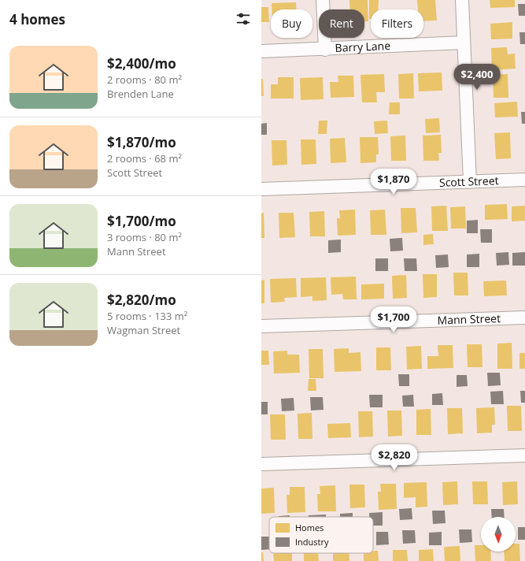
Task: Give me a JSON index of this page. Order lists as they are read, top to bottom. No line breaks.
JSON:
{"streets":{"street":["Barry Lane","Scott Street","Mann Street"]},"legend":["Homes","Industry"],"north":"bottom","page":{"heading":"4 homes","chip":["Buy","Rent","Filters"],"list":[{"name":"$2,400/mo","note":"2 rooms · 80 m² · Brenden Lane"},{"name":"$1,870/mo","note":"2 rooms · 68 m² · Scott Street"},{"name":"$1,700/mo","note":"3 rooms · 80 m² · Mann Street"},{"name":"$2,820/mo","note":"5 rooms · 133 m² · Wagman Street"}],"price":["$2,400","$1,870","$1,700","$2,820"]}}
